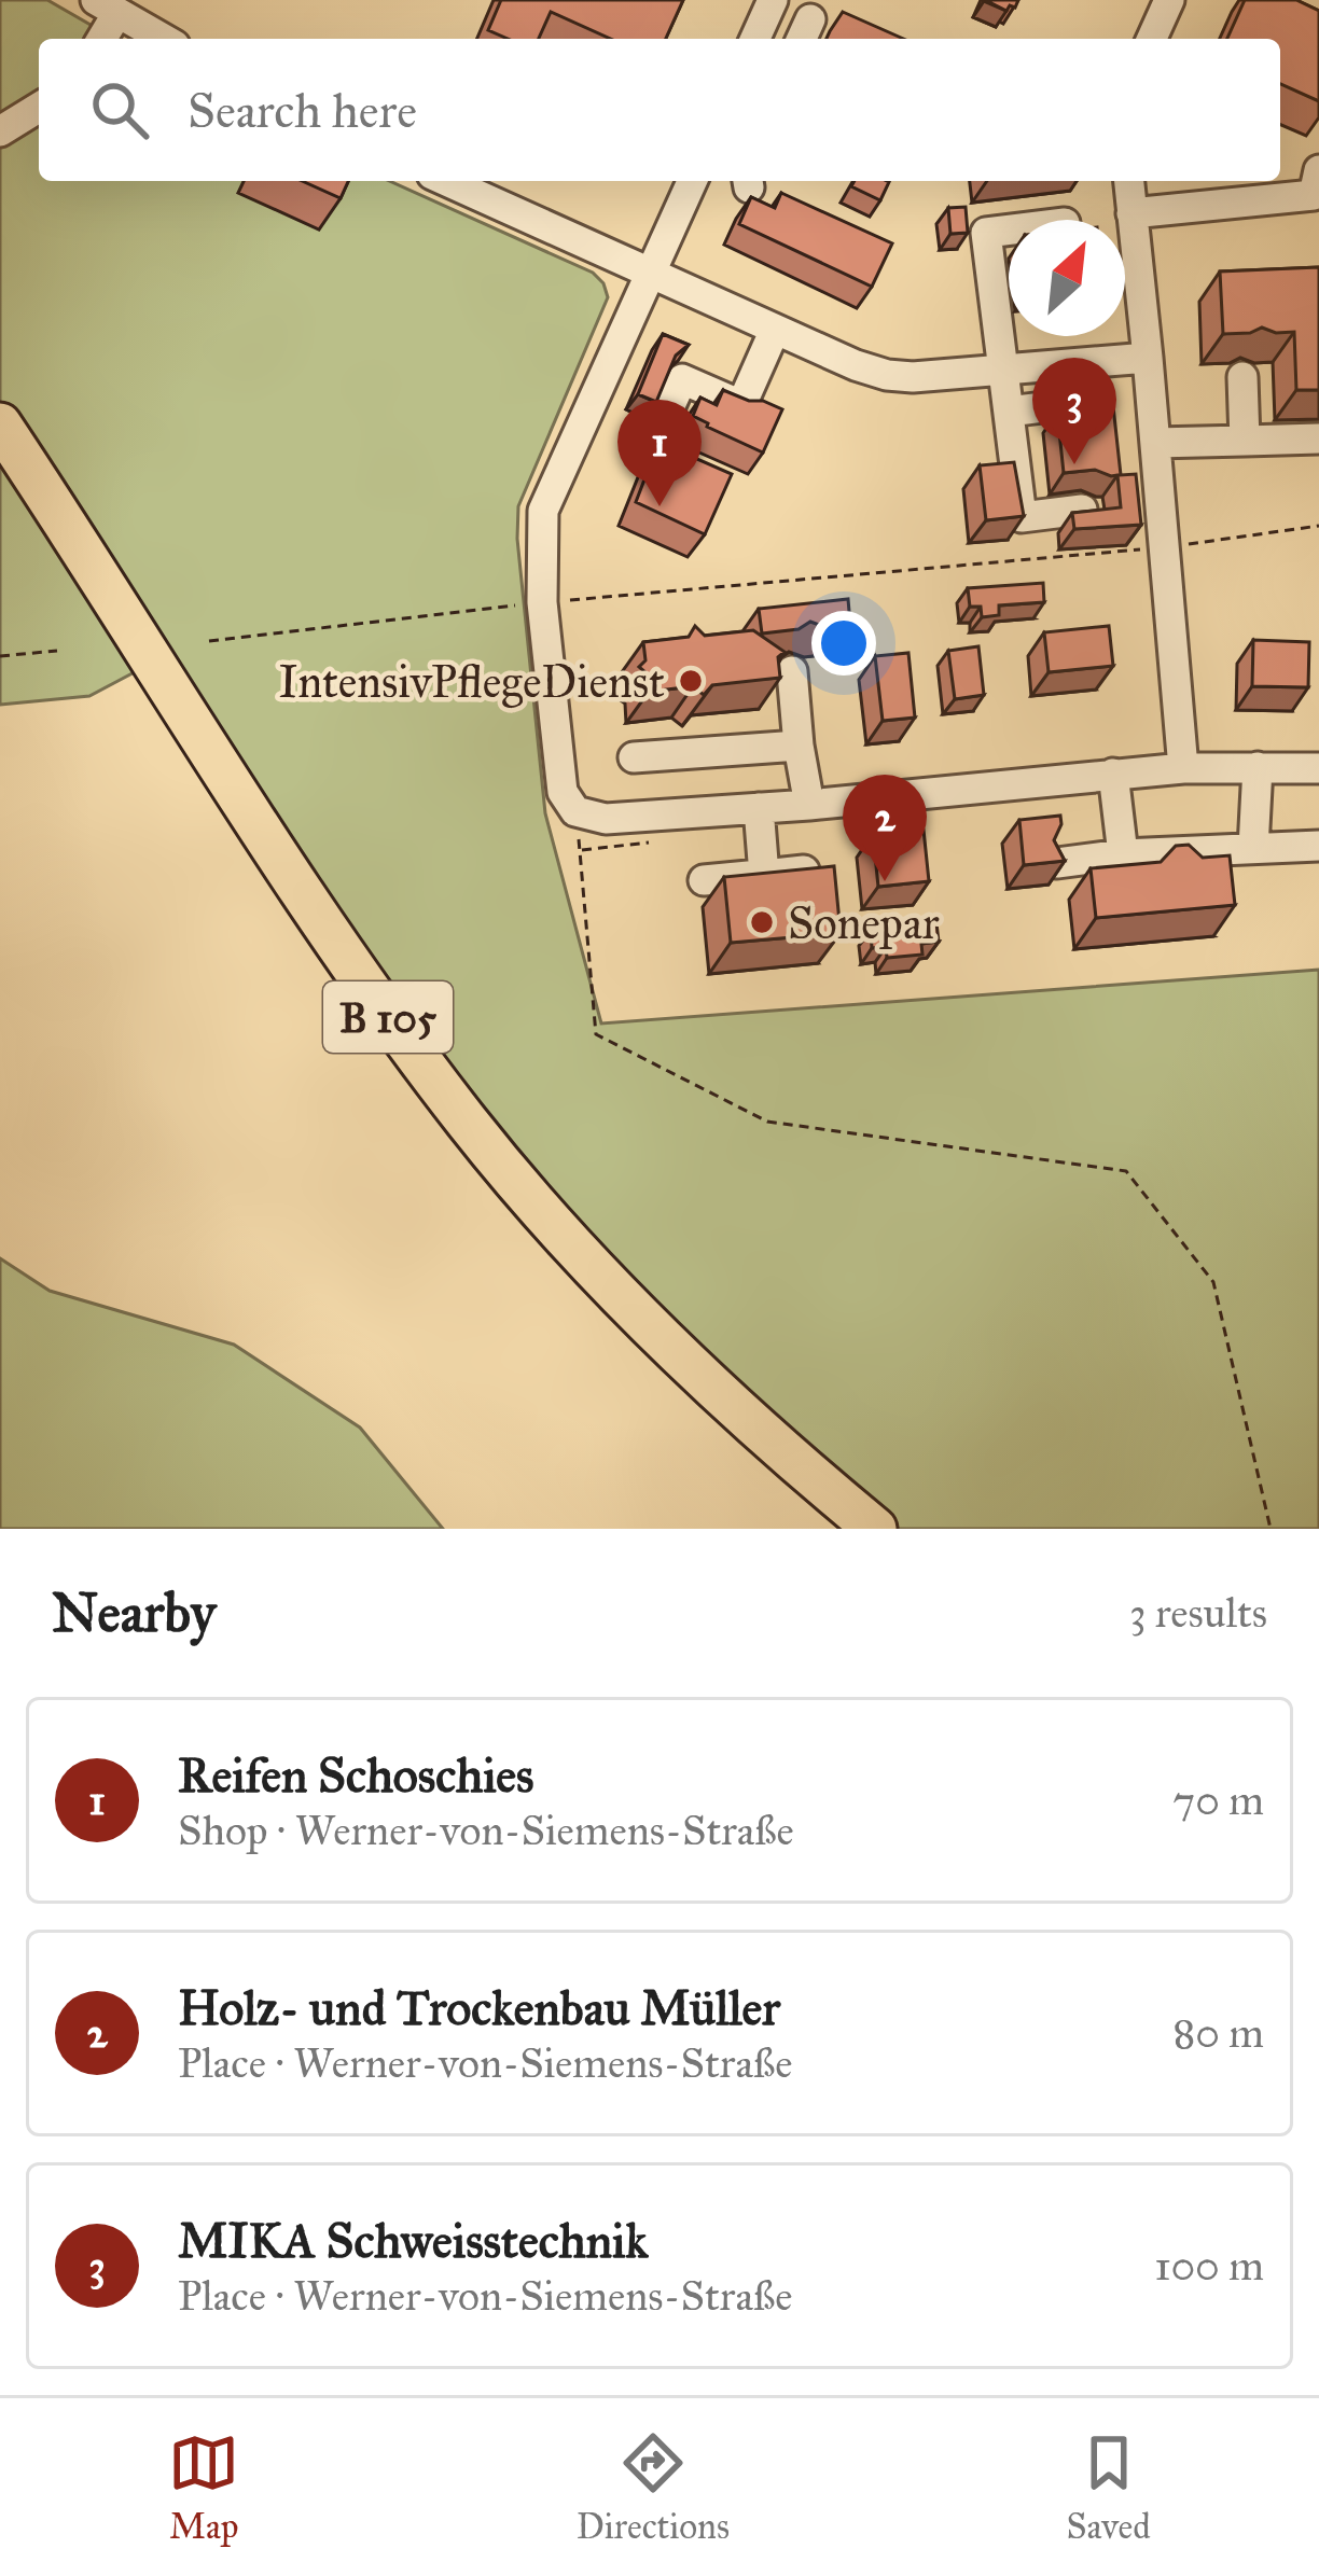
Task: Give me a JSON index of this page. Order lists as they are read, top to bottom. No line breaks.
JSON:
{"streets":{"highway":["B 105"]},"places":["IntensivPflegeDienst","Sonepar"],"north":"top right","page":{"search":"Search here","pins":["3","1","2"],"heading":["Nearby","3 results"],"list":[{"mark":"1","name":"Reifen Schoschies","note":"Shop · Werner-von-Siemens-Straße","value":"70 m"},{"mark":"2","name":"Holz- und Trockenbau Müller","note":"Place · Werner-von-Siemens-Straße","value":"80 m"},{"mark":"3","name":"MIKA Schweisstechnik","note":"Place · Werner-von-Siemens-Straße","value":"100 m"}],"nav":["Map","Directions","Saved"]}}
